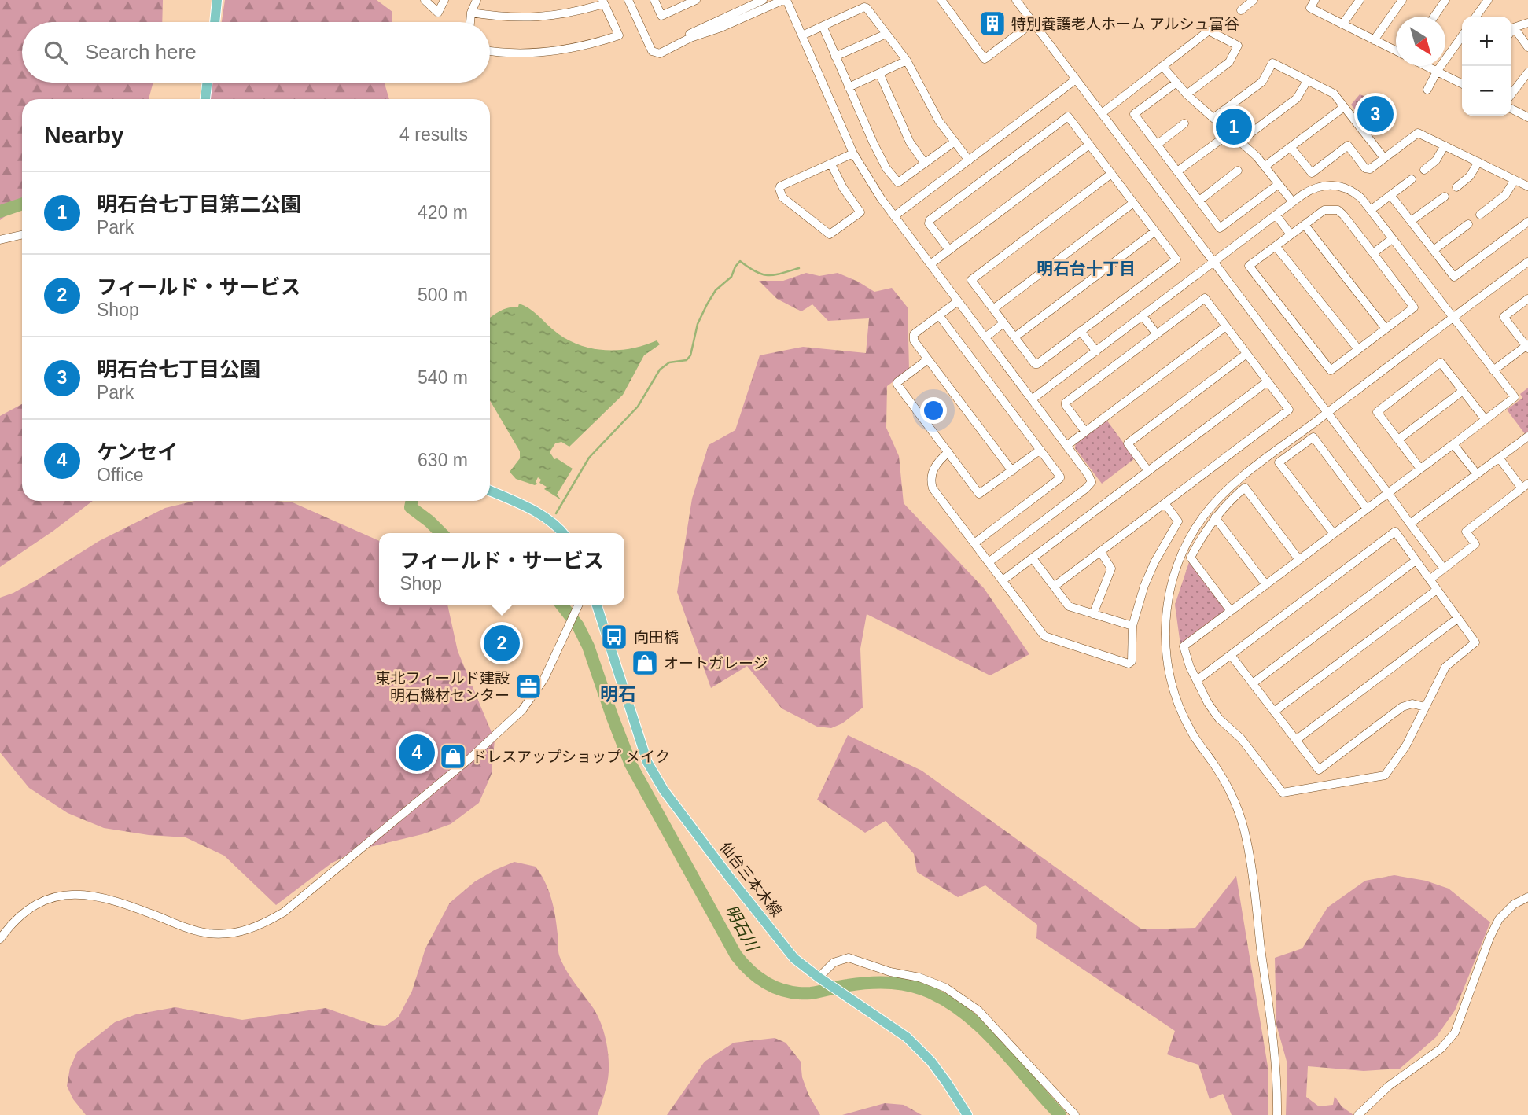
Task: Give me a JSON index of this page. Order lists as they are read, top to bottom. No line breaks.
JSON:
{"streets":{"main road":["仙台三本木線"]},"districts":["明石台十丁目","明石"],"water":["明石川"],"places":{"building":["特別養護老人ホーム アルシュ富谷"],"bus stop":["向田橋"],"shop":["オートガレージ","ドレスアップショップ メイク"],"office":["東北フィールド建設 明石機材センター"]},"north":"bottom right","page":{"map_buttons":["+","−"],"search":"Search here","pins":["3","1","2","4"],"heading":["Nearby","4 results"],"list":[{"mark":"1","name":"明石台七丁目第二公園","note":"Park","value":"420 m"},{"mark":"2","name":"フィールド・サービス","note":"Shop","value":"500 m"},{"mark":"3","name":"明石台七丁目公園","note":"Park","value":"540 m"},{"mark":"4","name":"ケンセイ","note":"Office","value":"630 m"}],"popup":["フィールド・サービス","Shop"]}}
